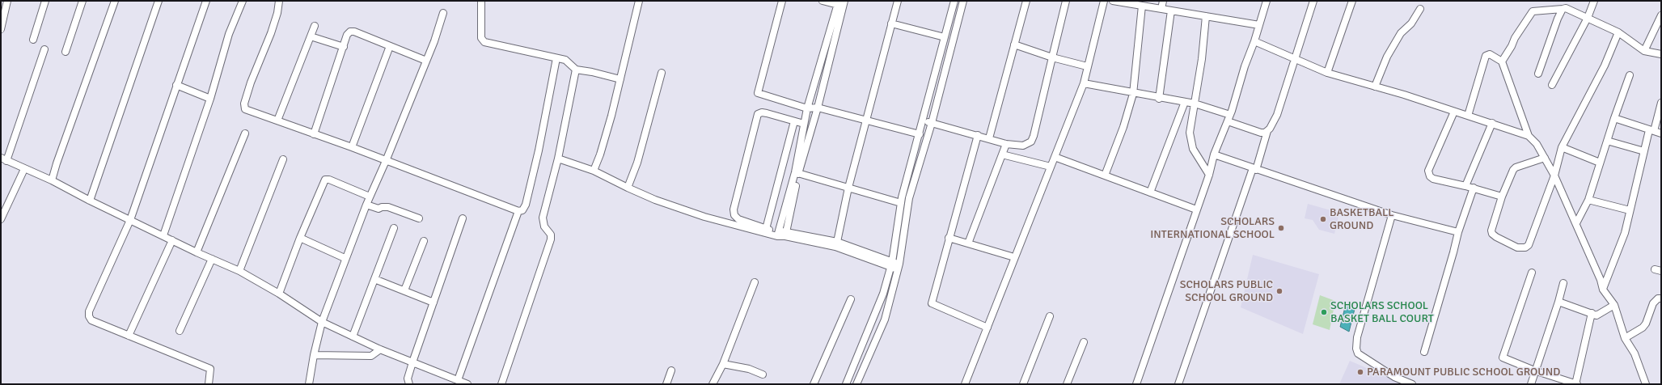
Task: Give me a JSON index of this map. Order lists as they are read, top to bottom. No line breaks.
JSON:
{"places":["BASKETBALL GROUND","SCHOLARS INTERNATIONAL SCHOOL","SCHOLARS PUBLIC SCHOOL GROUND","SCHOLARS SCHOOL BASKET BALL COURT","PARAMOUNT PUBLIC SCHOOL GROUND"]}
